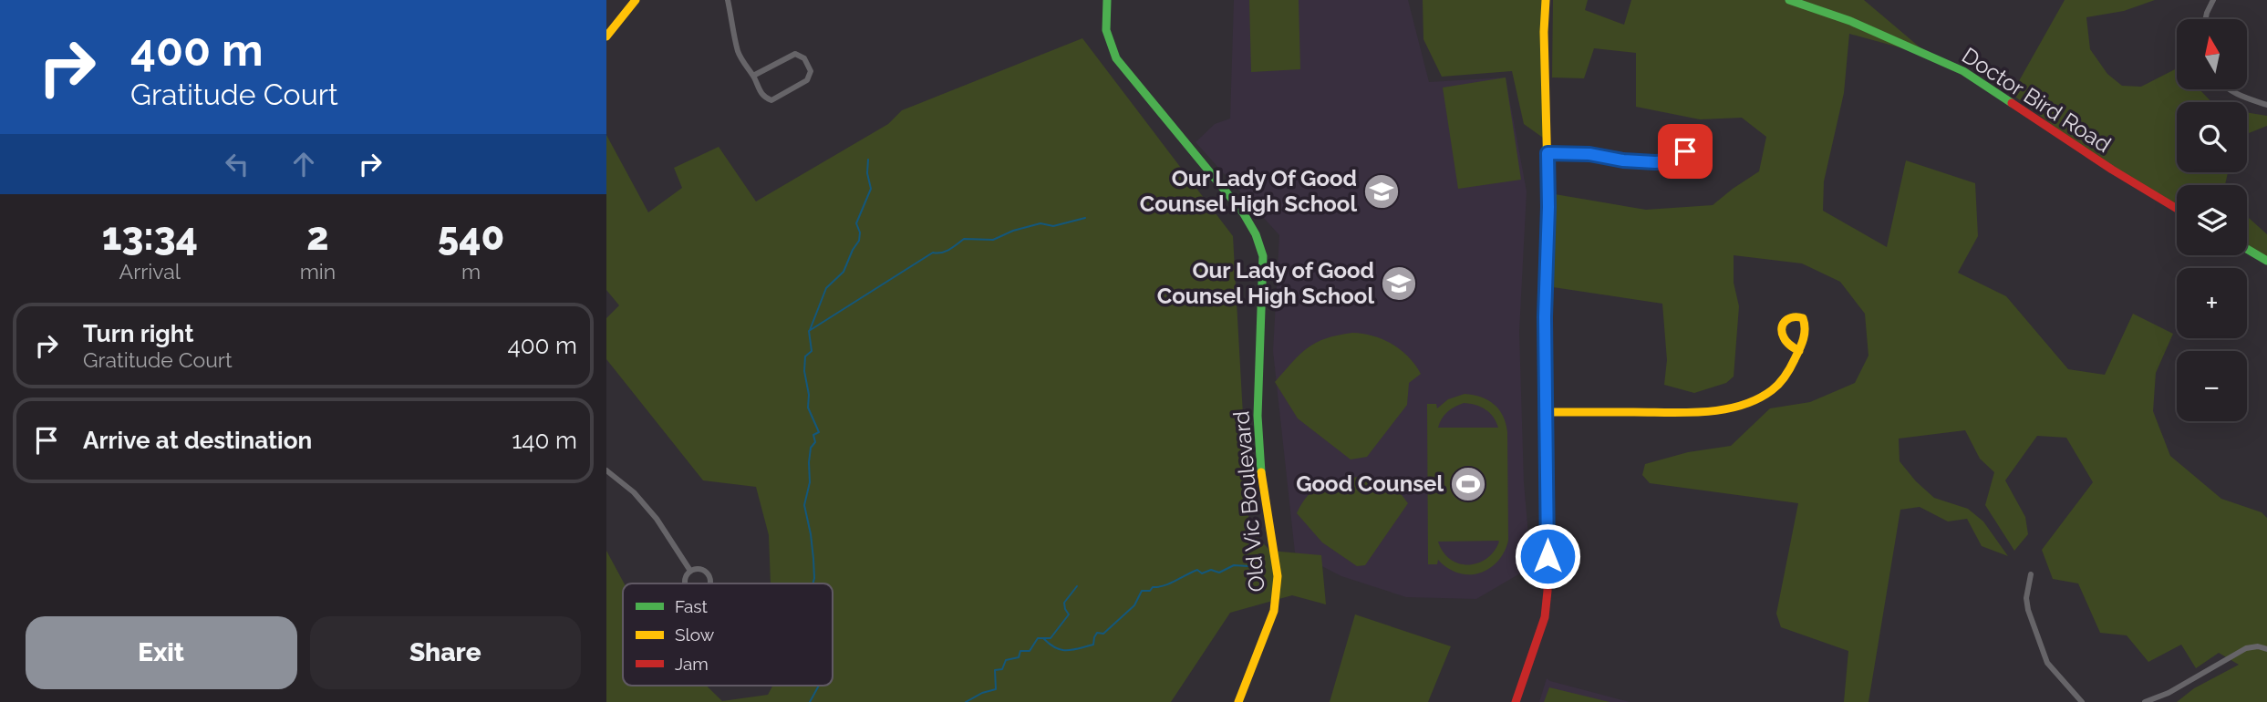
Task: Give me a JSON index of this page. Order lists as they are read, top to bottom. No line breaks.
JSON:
{"streets":{"street":["Doctor Bird Road","Old Vic Boulevard"]},"places":{"school or university":["Our Lady Of Good Counsel High School","Our Lady of Good Counsel High School"],"sports":["Good Counsel"]},"legend":["Fast","Slow","Jam"],"north":"top","page":{"turn":["400 m","Gratitude Court"],"map_buttons":["+","−"],"eta":["13:34","Arrival","2","min","540","m"],"list":[{"name":"Turn right","note":"Gratitude Court","value":"400 m"},{"name":"Arrive at destination","value":"140 m"}],"buttons":["Exit","Share"]}}
